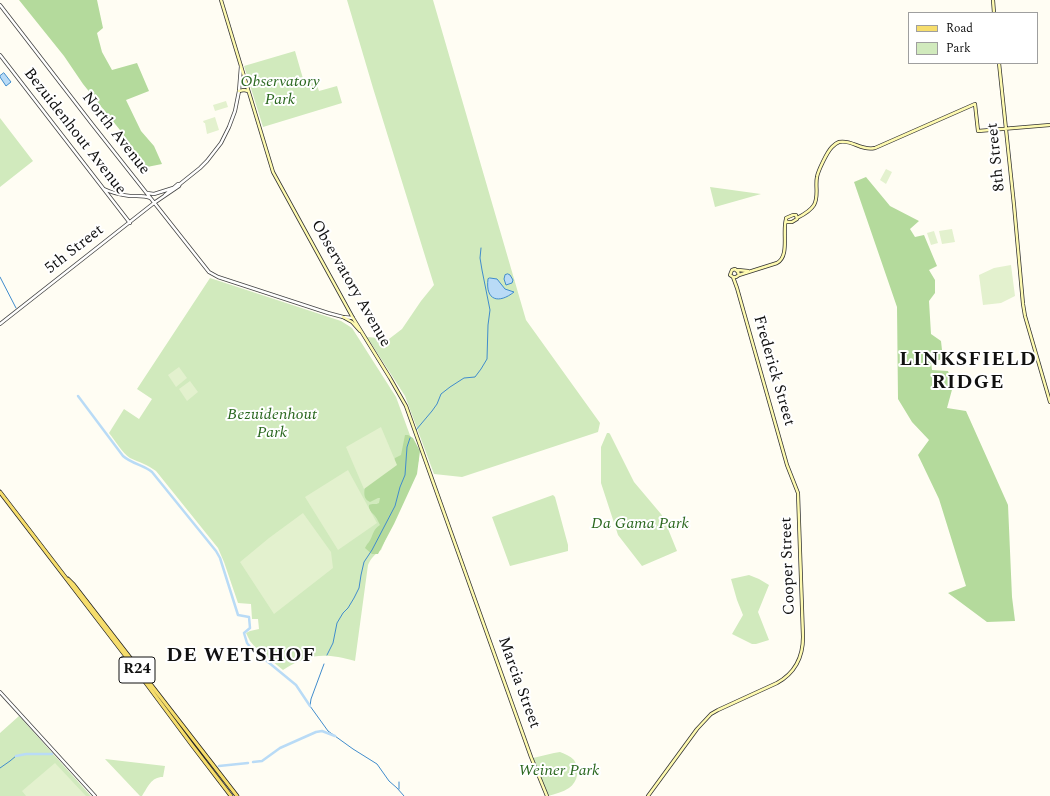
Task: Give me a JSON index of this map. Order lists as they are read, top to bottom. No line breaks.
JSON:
{"streets":{"main road":["8th Street","Observatory Avenue","Frederick Street","Cooper Street","R24","Marcia Street"],"street":["Bezuidenhout Avenue","North Avenue","5th Street"]},"crossings":[["Bezuidenhout Avenue","5th Street"],["North Avenue","5th Street"],["Observatory Avenue","Marcia Street"],["Frederick Street","Cooper Street"]],"districts":["LINKSFIELD RIDGE","DE WETSHOF"],"parks":["Observatory Park","Bezuidenhout Park","Da Gama Park","Weiner Park"],"legend":["Road","Park"]}
